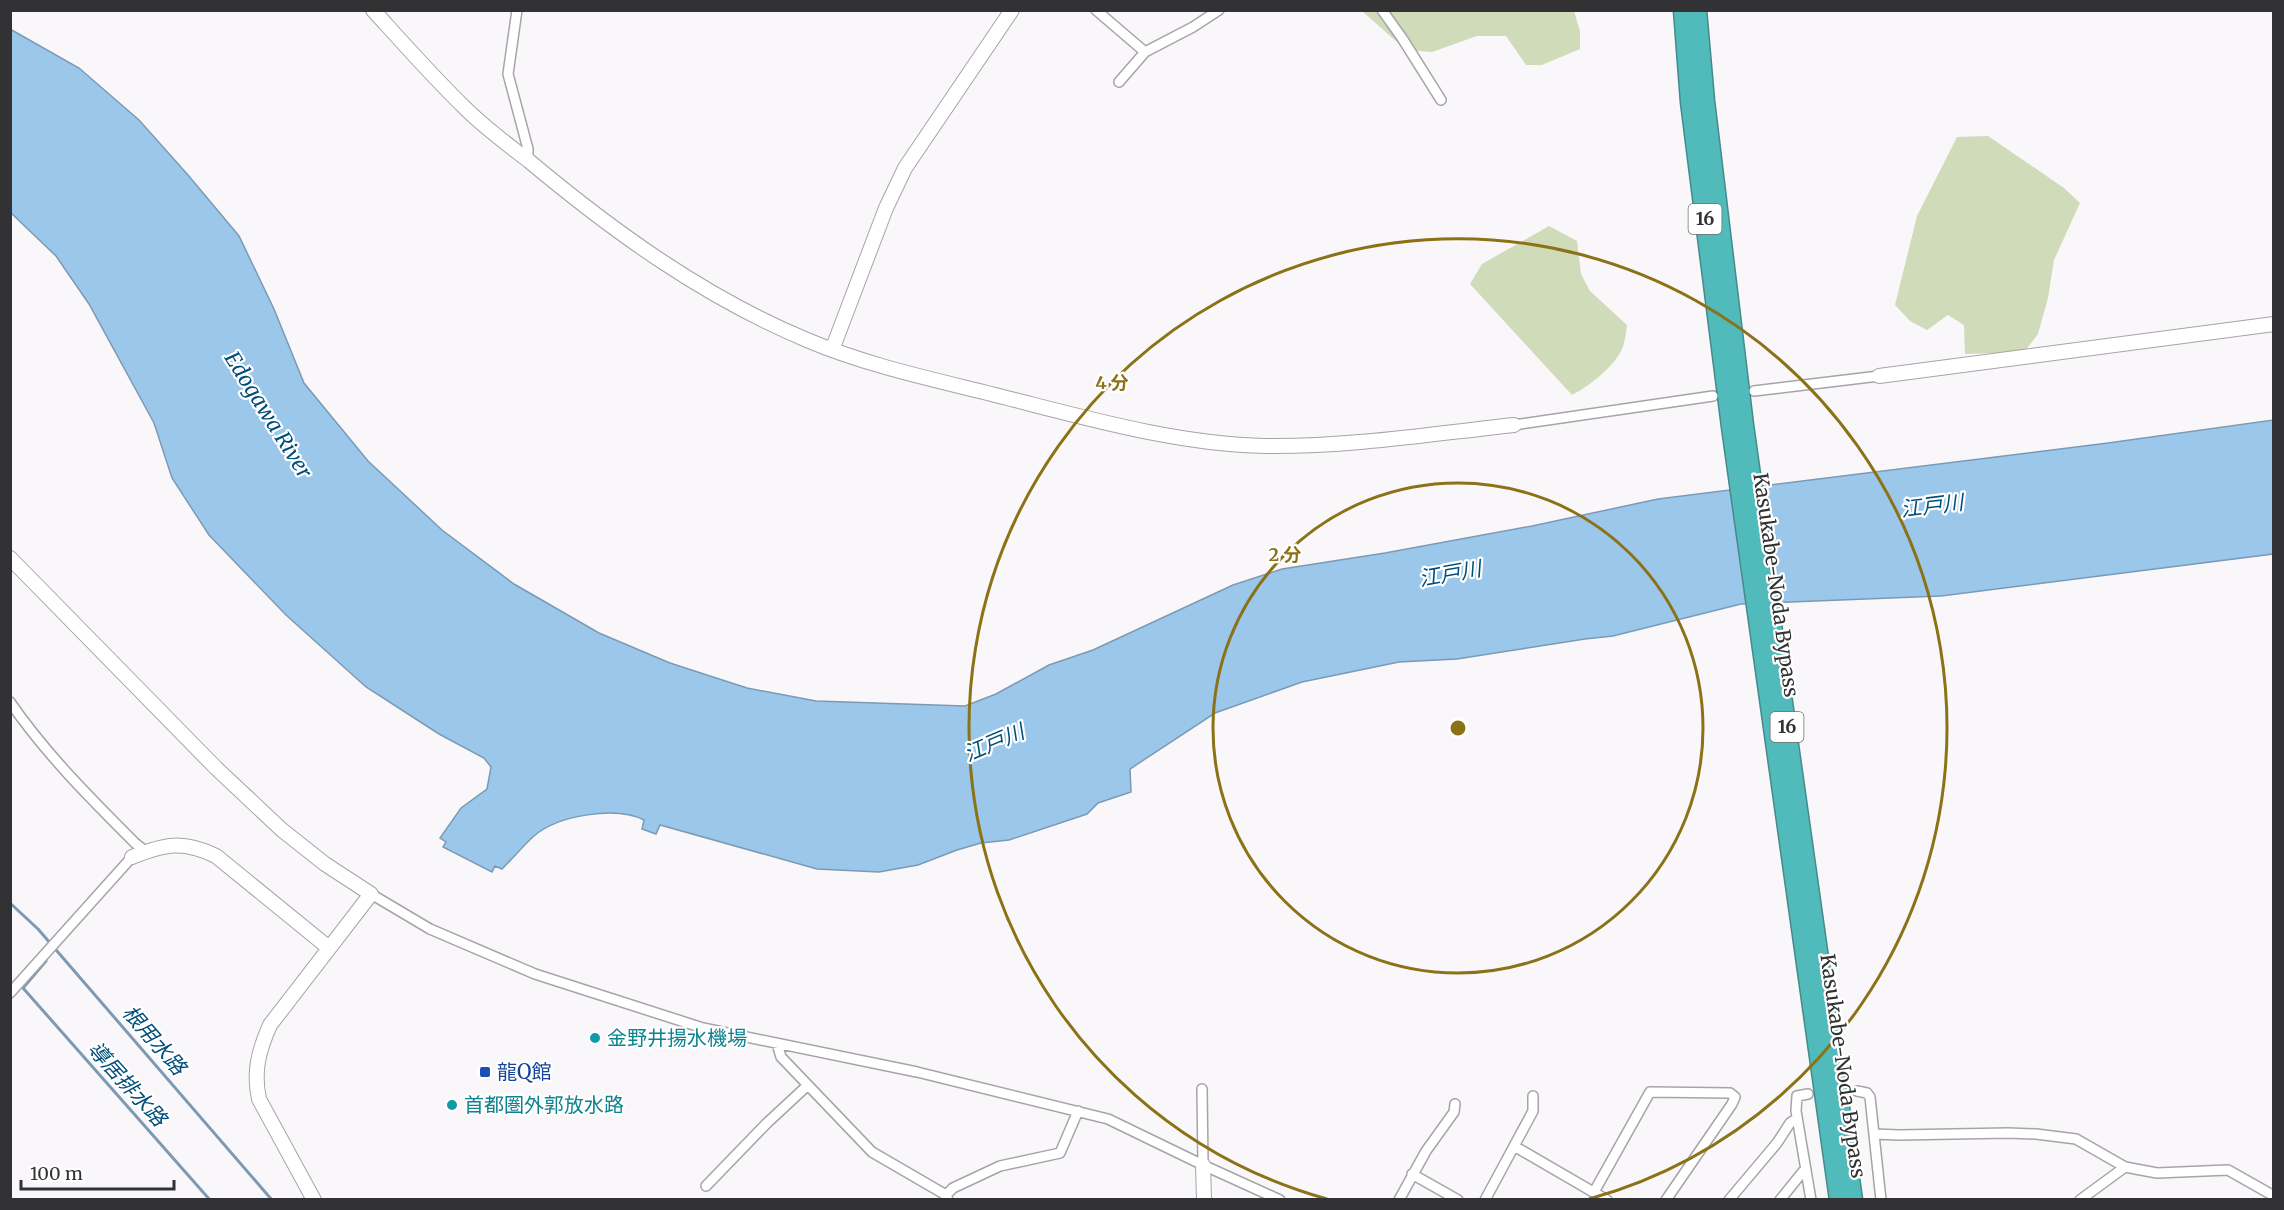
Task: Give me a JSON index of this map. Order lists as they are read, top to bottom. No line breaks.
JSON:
{"streets":{"highway":["16","Kasukabe-Noda Bypass"]},"water":["Edogawa River","江戸川","根用水路","導居排水路"],"places":{"other":["金野井揚水機場","首都圏外郭放水路"],"transit":["龍Q館"]},"scale_bar":"100 m","rings":["4 分","2 分"]}
